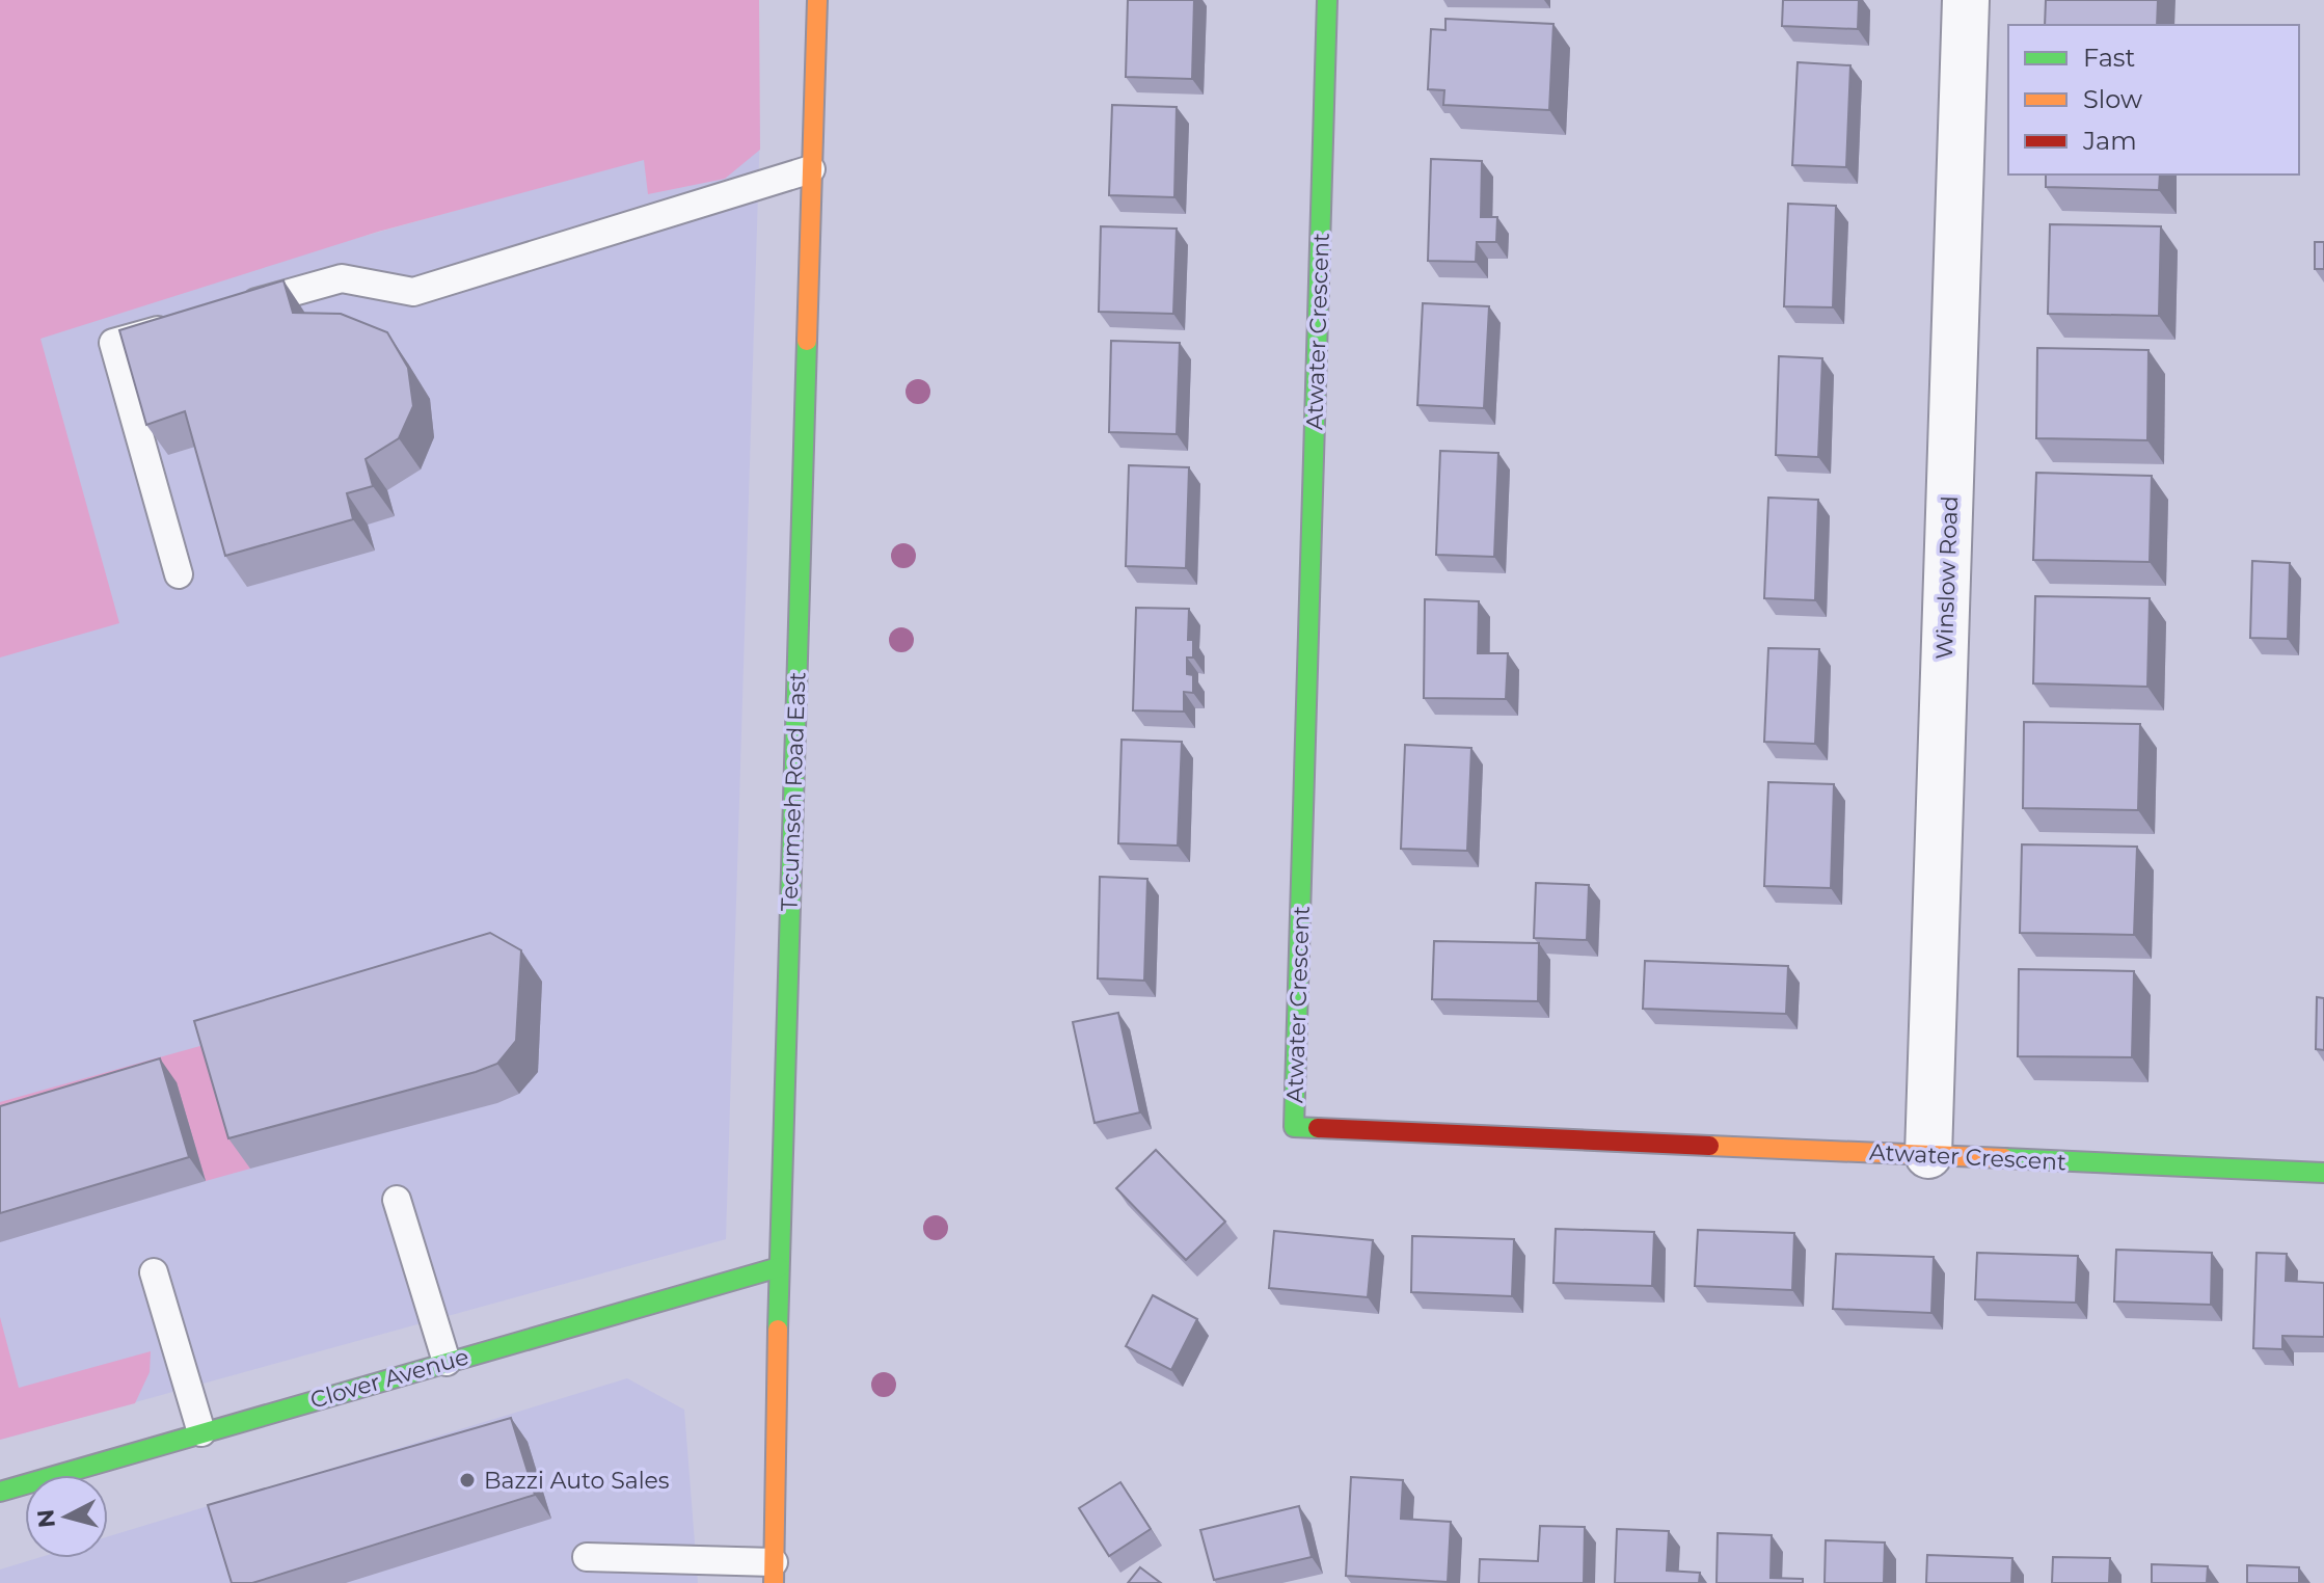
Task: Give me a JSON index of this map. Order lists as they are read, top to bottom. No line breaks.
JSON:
{"streets":{"street":["Atwater Crescent","Winslow Road","Tecumseh Road East","Clover Avenue"]},"crossings":[["Atwater Crescent","Winslow Road"],["Tecumseh Road East","Clover Avenue"]],"places":["Bazzi Auto Sales"],"legend":["Fast","Slow","Jam"],"north":"left"}
